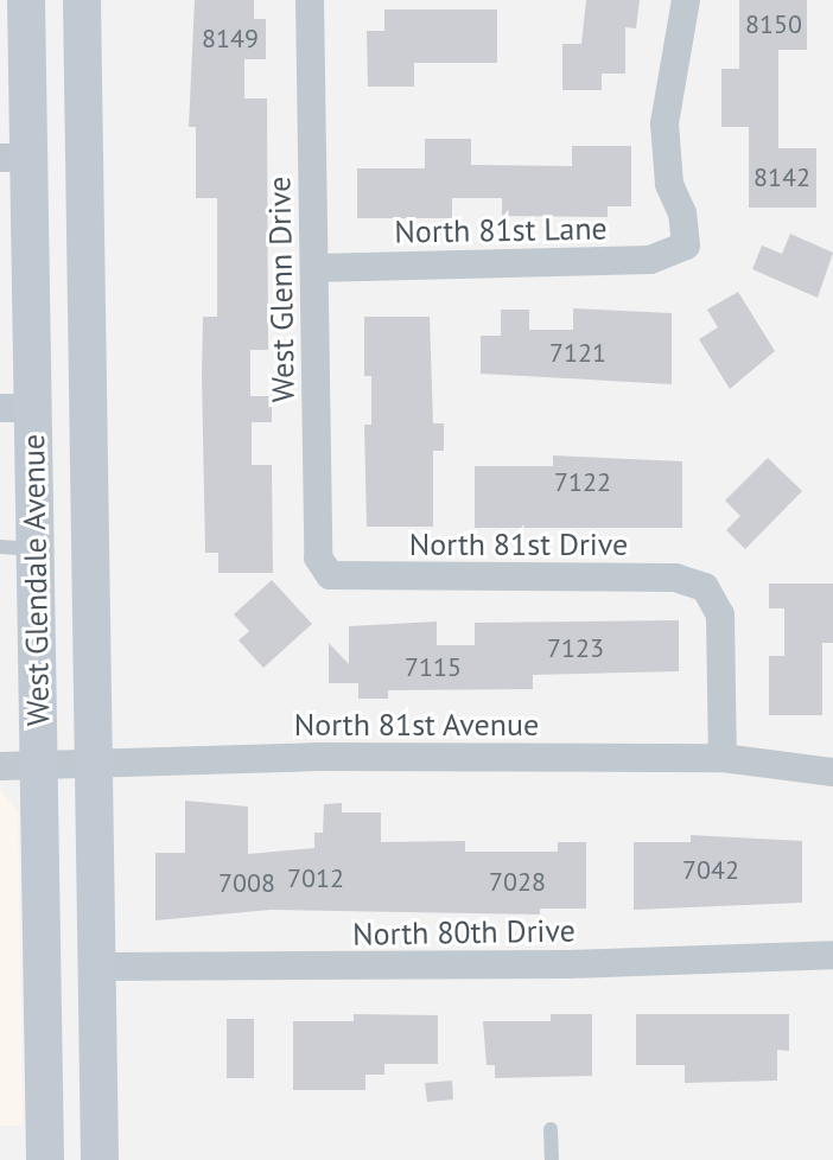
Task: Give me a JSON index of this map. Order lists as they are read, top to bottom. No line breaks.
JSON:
{"streets":{"main road":["West Glendale Avenue"],"street":["North 81st Lane","West Glenn Drive","North 81st Drive","North 81st Avenue","North 80th Drive"]},"crossings":[["North 81st Lane","West Glenn Drive"],["West Glenn Drive","North 81st Drive"],["North 81st Drive","North 81st Avenue"],["West Glendale Avenue","North 81st Avenue"],["West Glendale Avenue","North 80th Drive"]],"house_numbers":["8150","8149","8142","7121","7122","7123","7115","7042","7012","7028","7008"]}
